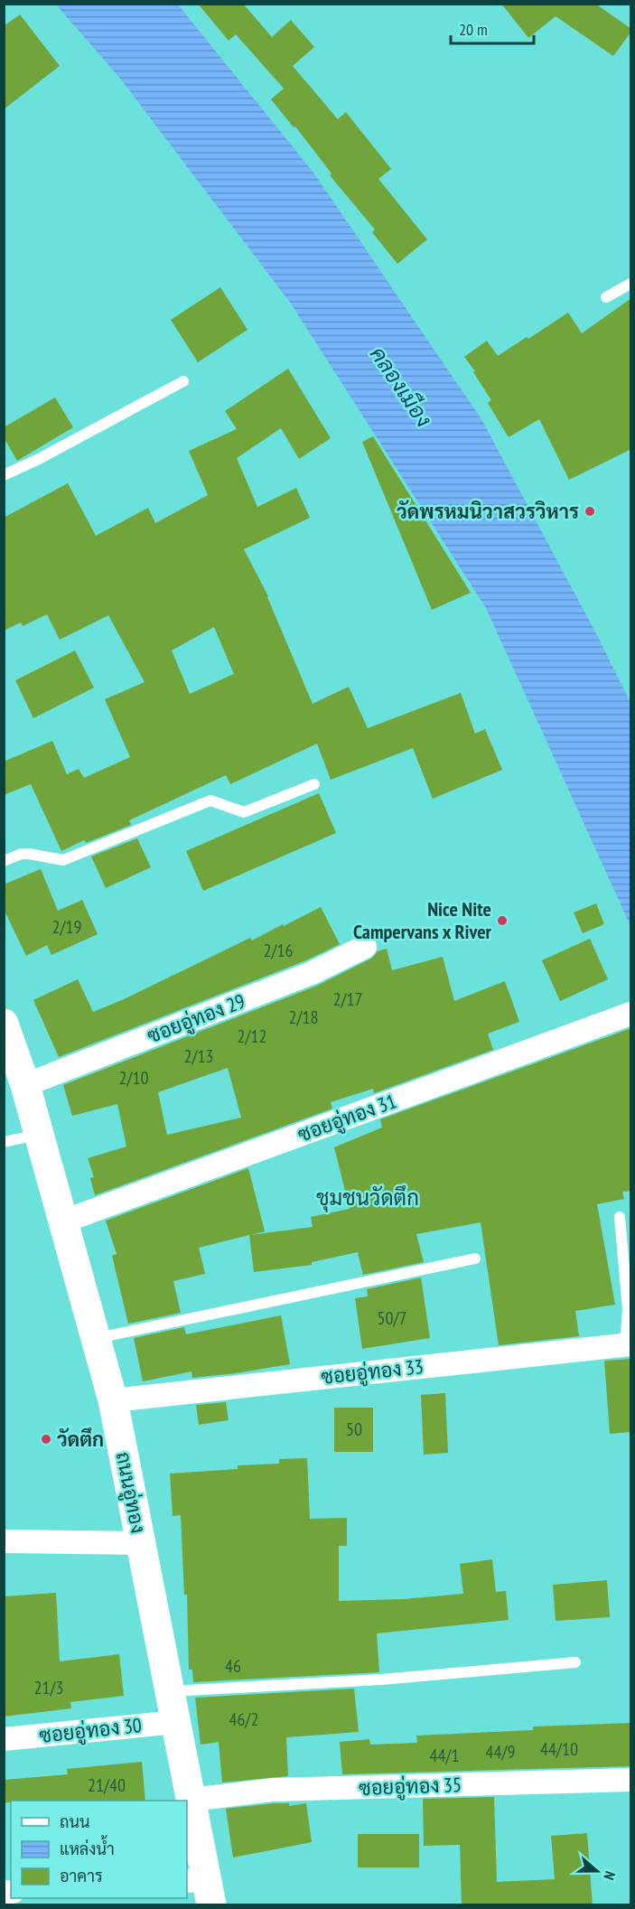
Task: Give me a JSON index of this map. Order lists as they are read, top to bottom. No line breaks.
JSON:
{"streets":{"main road":["ถนนอู่ทอง"],"street":["ซอยอู่ทอง 29","ซอยอู่ทอง 31","ซอยอู่ทอง 33","ซอยอู่ทอง 30","ซอยอู่ทอง 35"]},"crossings":[["ซอยอู่ทอง 29","ถนนอู่ทอง"],["ซอยอู่ทอง 31","ถนนอู่ทอง"],["ซอยอู่ทอง 33","ถนนอู่ทอง"],["ถนนอู่ทอง","ซอยอู่ทอง 30"],["ถนนอู่ทอง","ซอยอู่ทอง 35"]],"districts":["ชุมชนวัดตึก"],"water":["คลองเมือง"],"places":["วัดพรหมนิวาสวรวิหาร","Nice Nite Campervans x River","วัดตึก"],"house_numbers":["2/19","2/16","2/17","2/18","2/12","2/13","2/10","50/7","50","46","21/3","46/2","44/10","44/9","44/1","21/40"],"legend":["ถนน","แหล่งน้ำ","อาคาร"],"scale_bar":"20 m","north":"right"}
